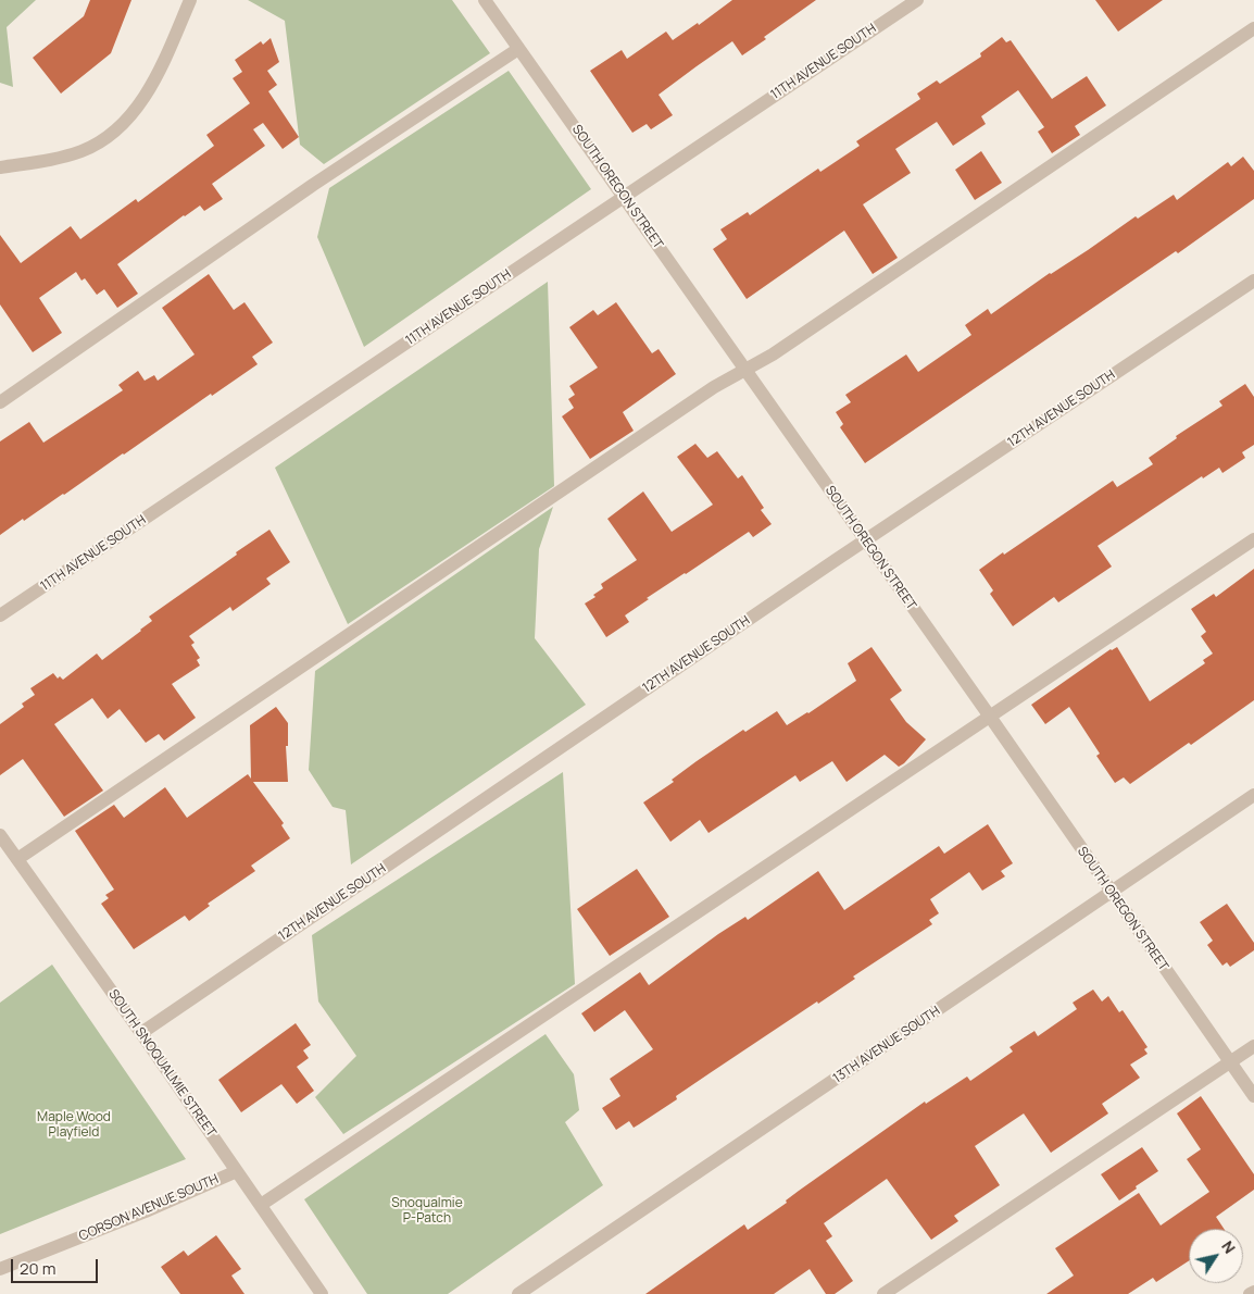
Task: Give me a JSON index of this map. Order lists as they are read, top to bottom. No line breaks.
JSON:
{"streets":{"street":["11TH AVENUE SOUTH","SOUTH OREGON STREET","12TH AVENUE SOUTH","13TH AVENUE SOUTH","SOUTH SNOQUALMIE STREET","CORSON AVENUE SOUTH"]},"crossings":[["11TH AVENUE SOUTH","SOUTH OREGON STREET"],["SOUTH OREGON STREET","12TH AVENUE SOUTH"],["SOUTH OREGON STREET","13TH AVENUE SOUTH"],["12TH AVENUE SOUTH","SOUTH SNOQUALMIE STREET"],["SOUTH SNOQUALMIE STREET","CORSON AVENUE SOUTH"]],"parks":["Maple Wood Playfield","Snoqualmie P-Patch"],"scale_bar":"20 m","north":"top right"}
